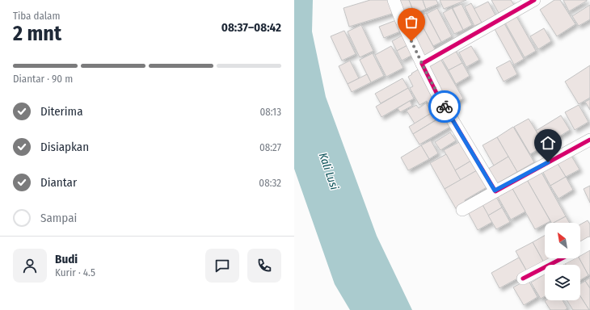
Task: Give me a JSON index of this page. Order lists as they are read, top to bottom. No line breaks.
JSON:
{"water":["Kali Lusi"],"north":"top left","page":{"heading":["2 mnt","Tiba dalam","08:37–08:42"],"panel":["Budi","Kurir · 4.5"],"bar":"Diantar · 90 m","list":[["Diterima","08:13"],["Disiapkan","08:27"],["Diantar","08:32"],"Sampai"]}}
